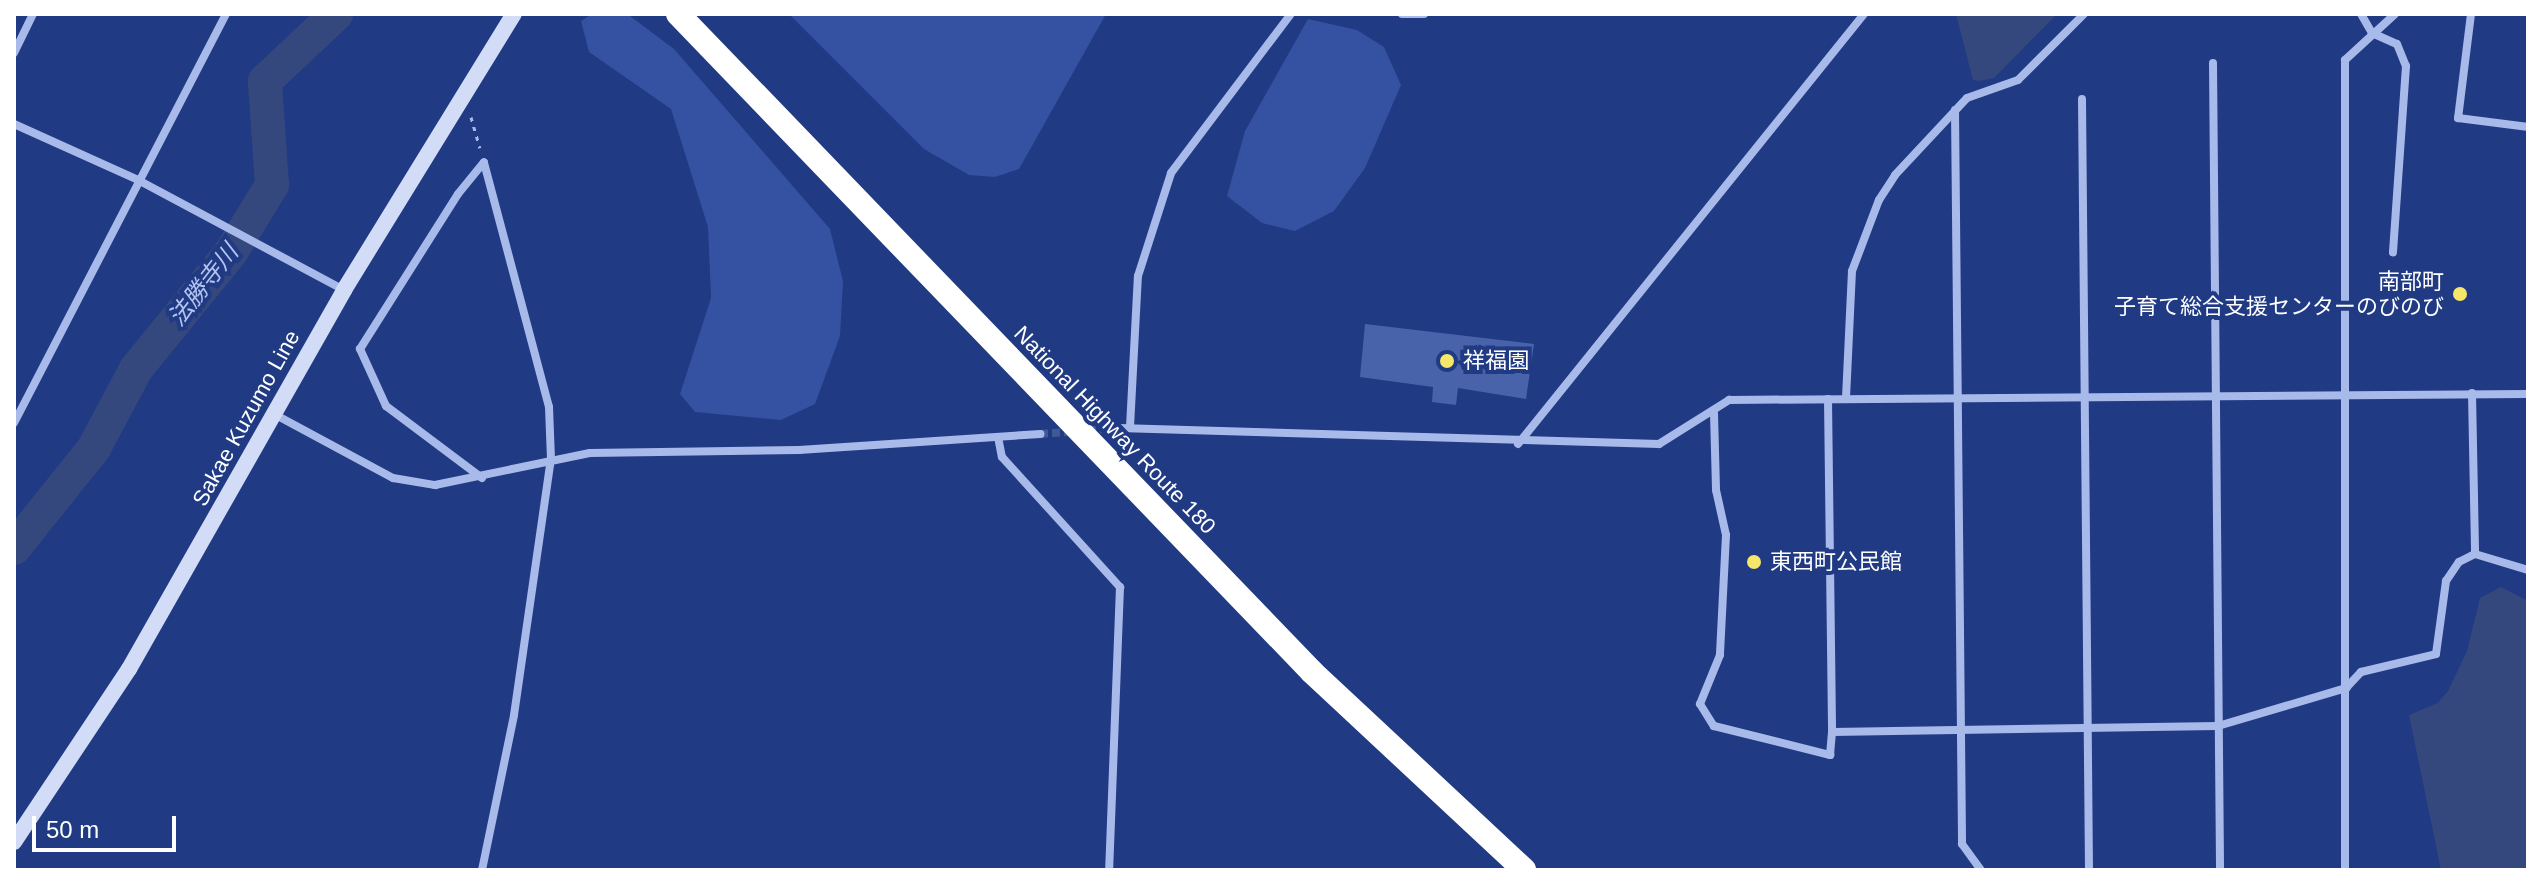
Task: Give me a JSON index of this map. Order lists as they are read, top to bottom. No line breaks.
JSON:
{"streets":{"highway":["National Highway Route 180"],"main road":["Sakae Kuzumo Line"]},"water":["法勝寺川"],"places":["南部町 子育て総合支援センターのびのび","祥福園","東西町公民館"],"scale_bar":"50 m"}
